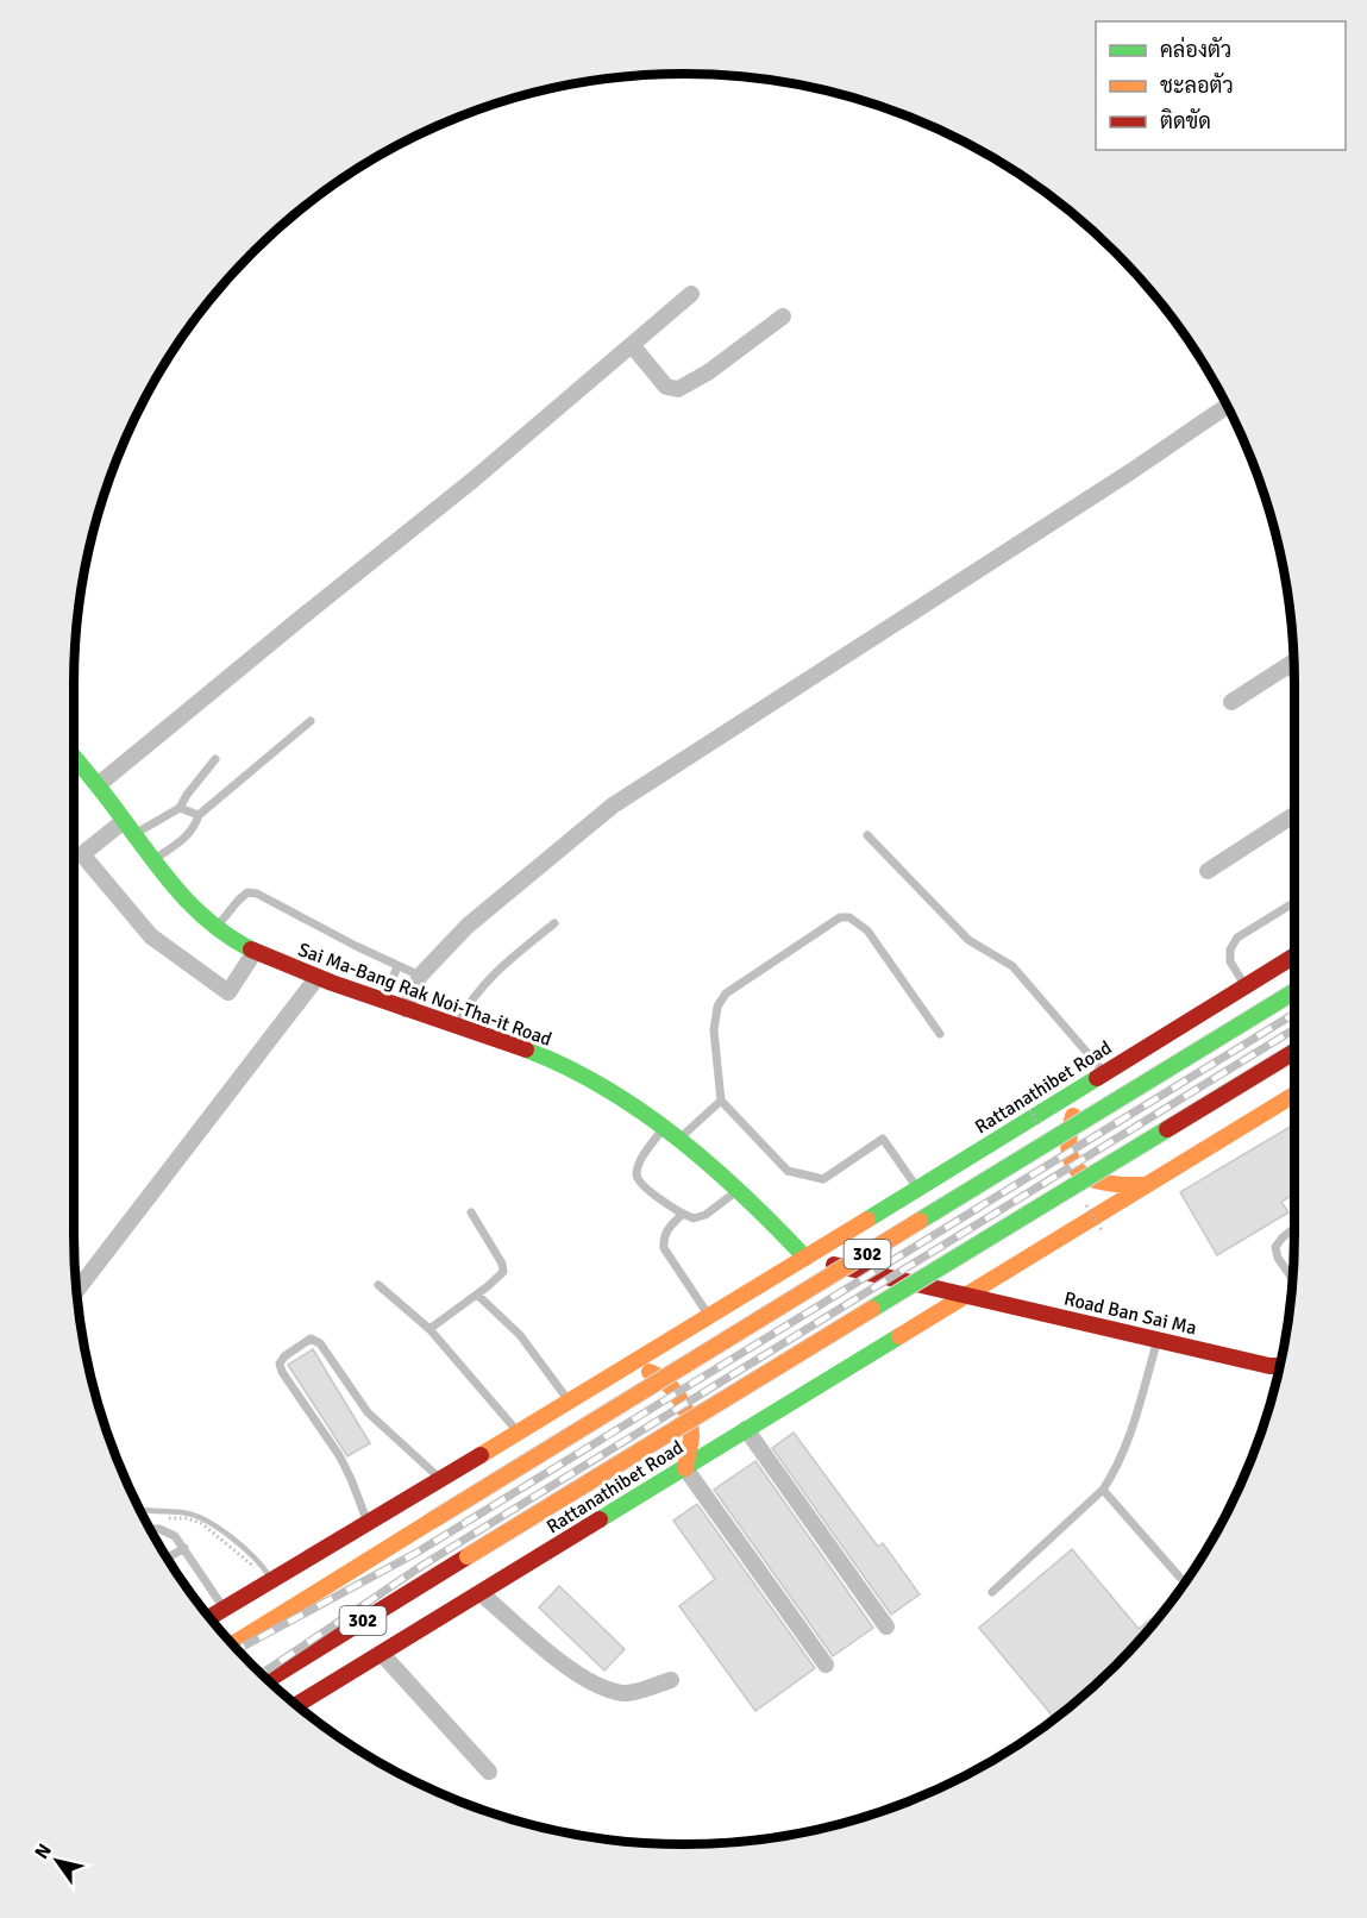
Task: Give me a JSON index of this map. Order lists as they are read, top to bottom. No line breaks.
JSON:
{"streets":{"main road":["Sai Ma-Bang Rak Noi-Tha-it Road","Rattanathibet Road","302","Road Ban Sai Ma"]},"crossings":[["Sai Ma-Bang Rak Noi-Tha-it Road","Rattanathibet Road"],["Sai Ma-Bang Rak Noi-Tha-it Road","302"],["Rattanathibet Road","302"],["Rattanathibet Road","Road Ban Sai Ma"],["302","Road Ban Sai Ma"]],"legend":["คล่องตัว","ชะลอตัว","ติดขัด"],"north":"top left"}
